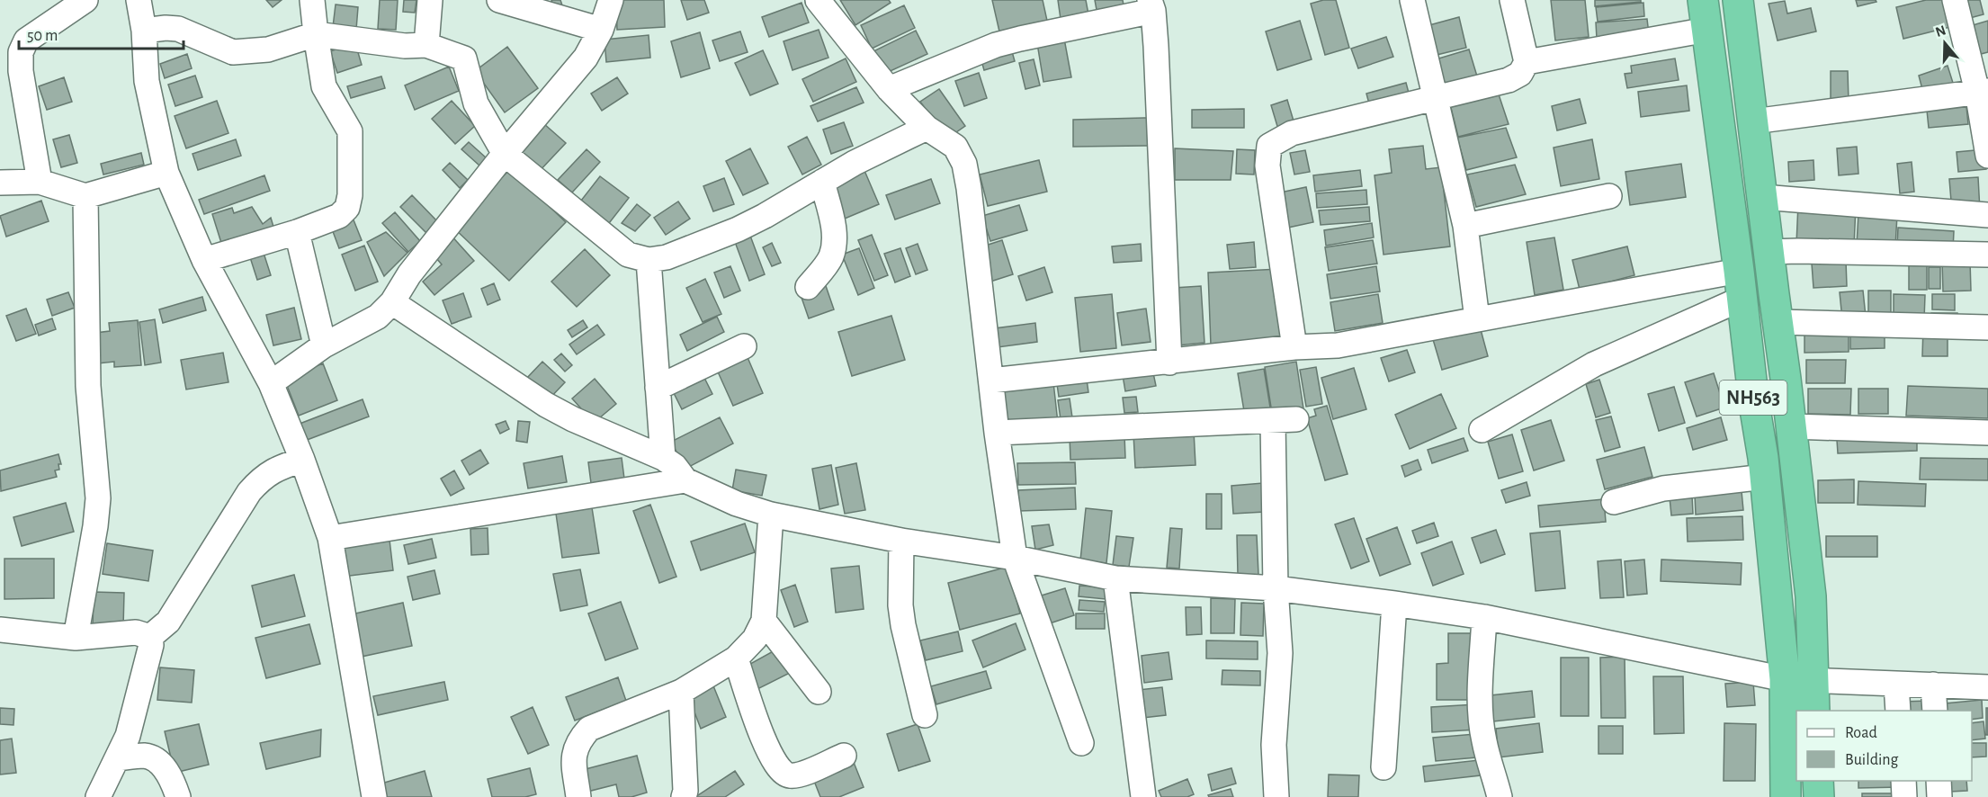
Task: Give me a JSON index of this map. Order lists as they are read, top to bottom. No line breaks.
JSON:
{"streets":{"highway":["NH563"]},"legend":["Road","Building"],"scale_bar":"50 m","north":"top"}
